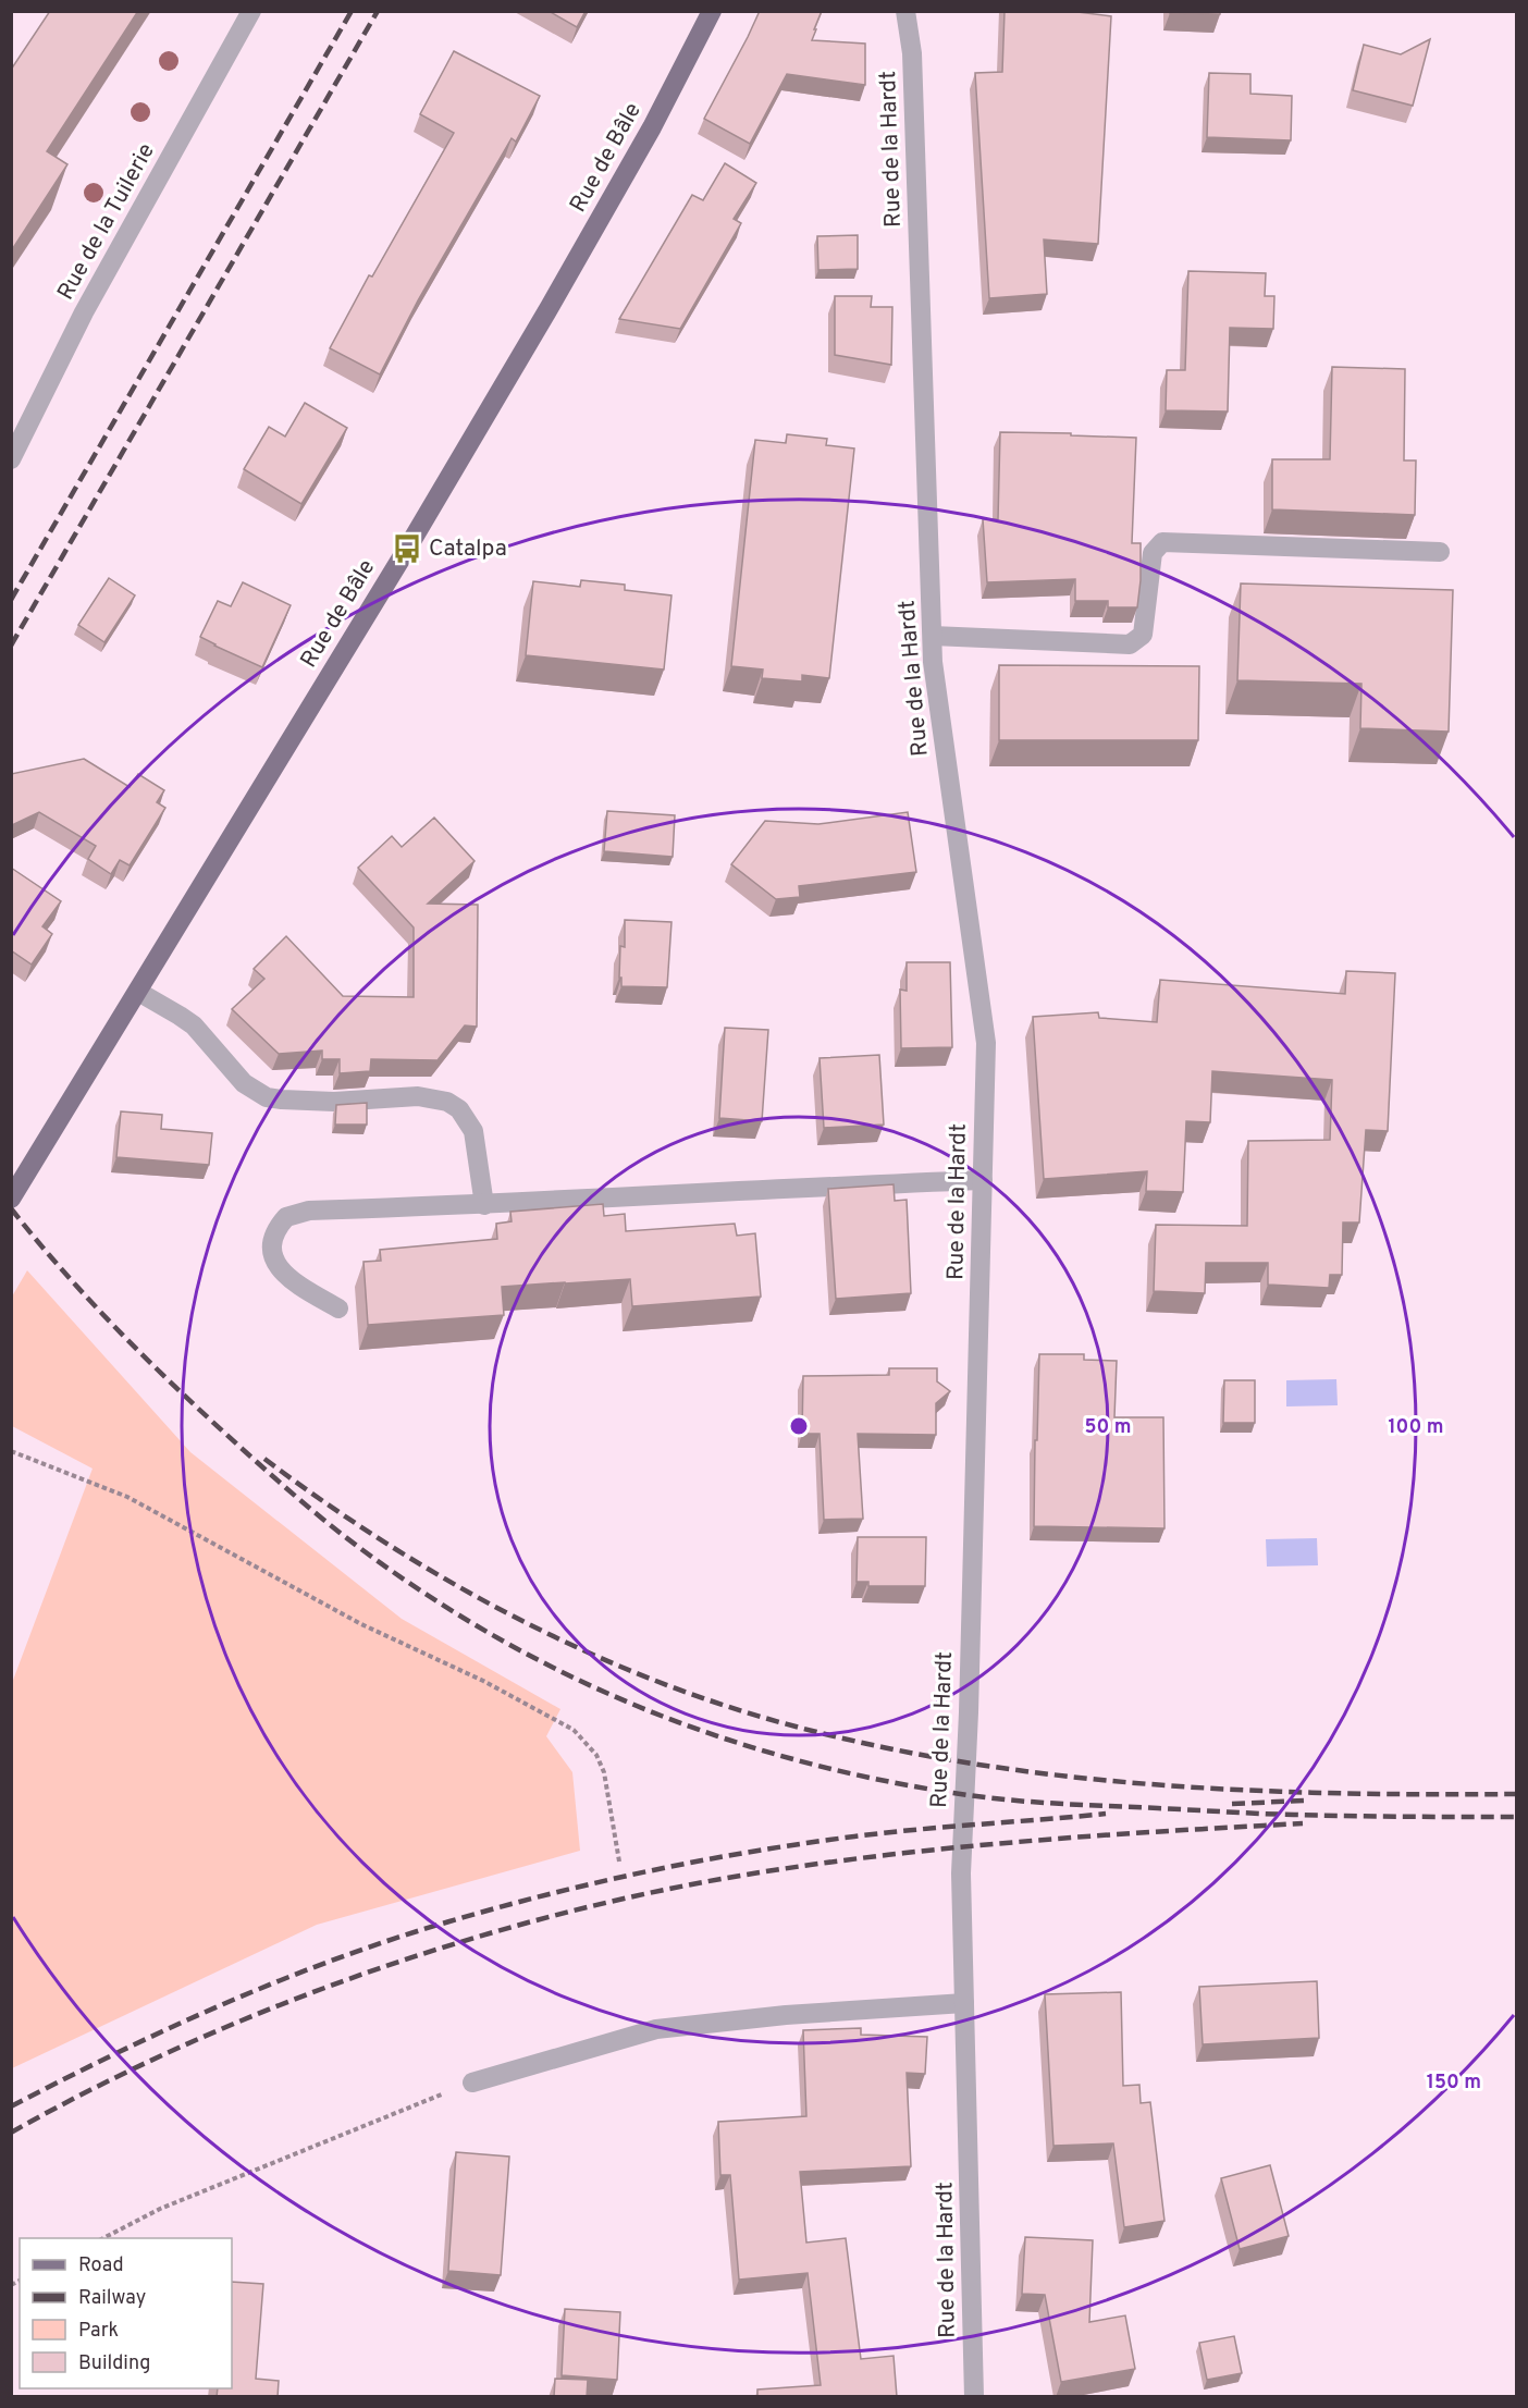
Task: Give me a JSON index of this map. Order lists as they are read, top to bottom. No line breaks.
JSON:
{"streets":{"main road":["Rue de Bâle"],"street":["Rue de la Hardt","Rue de la Tuilerie"]},"places":{"bus stop":["Catalpa"]},"legend":["Road","Railway","Park","Building"],"rings":["50 m","100 m","150 m"]}
